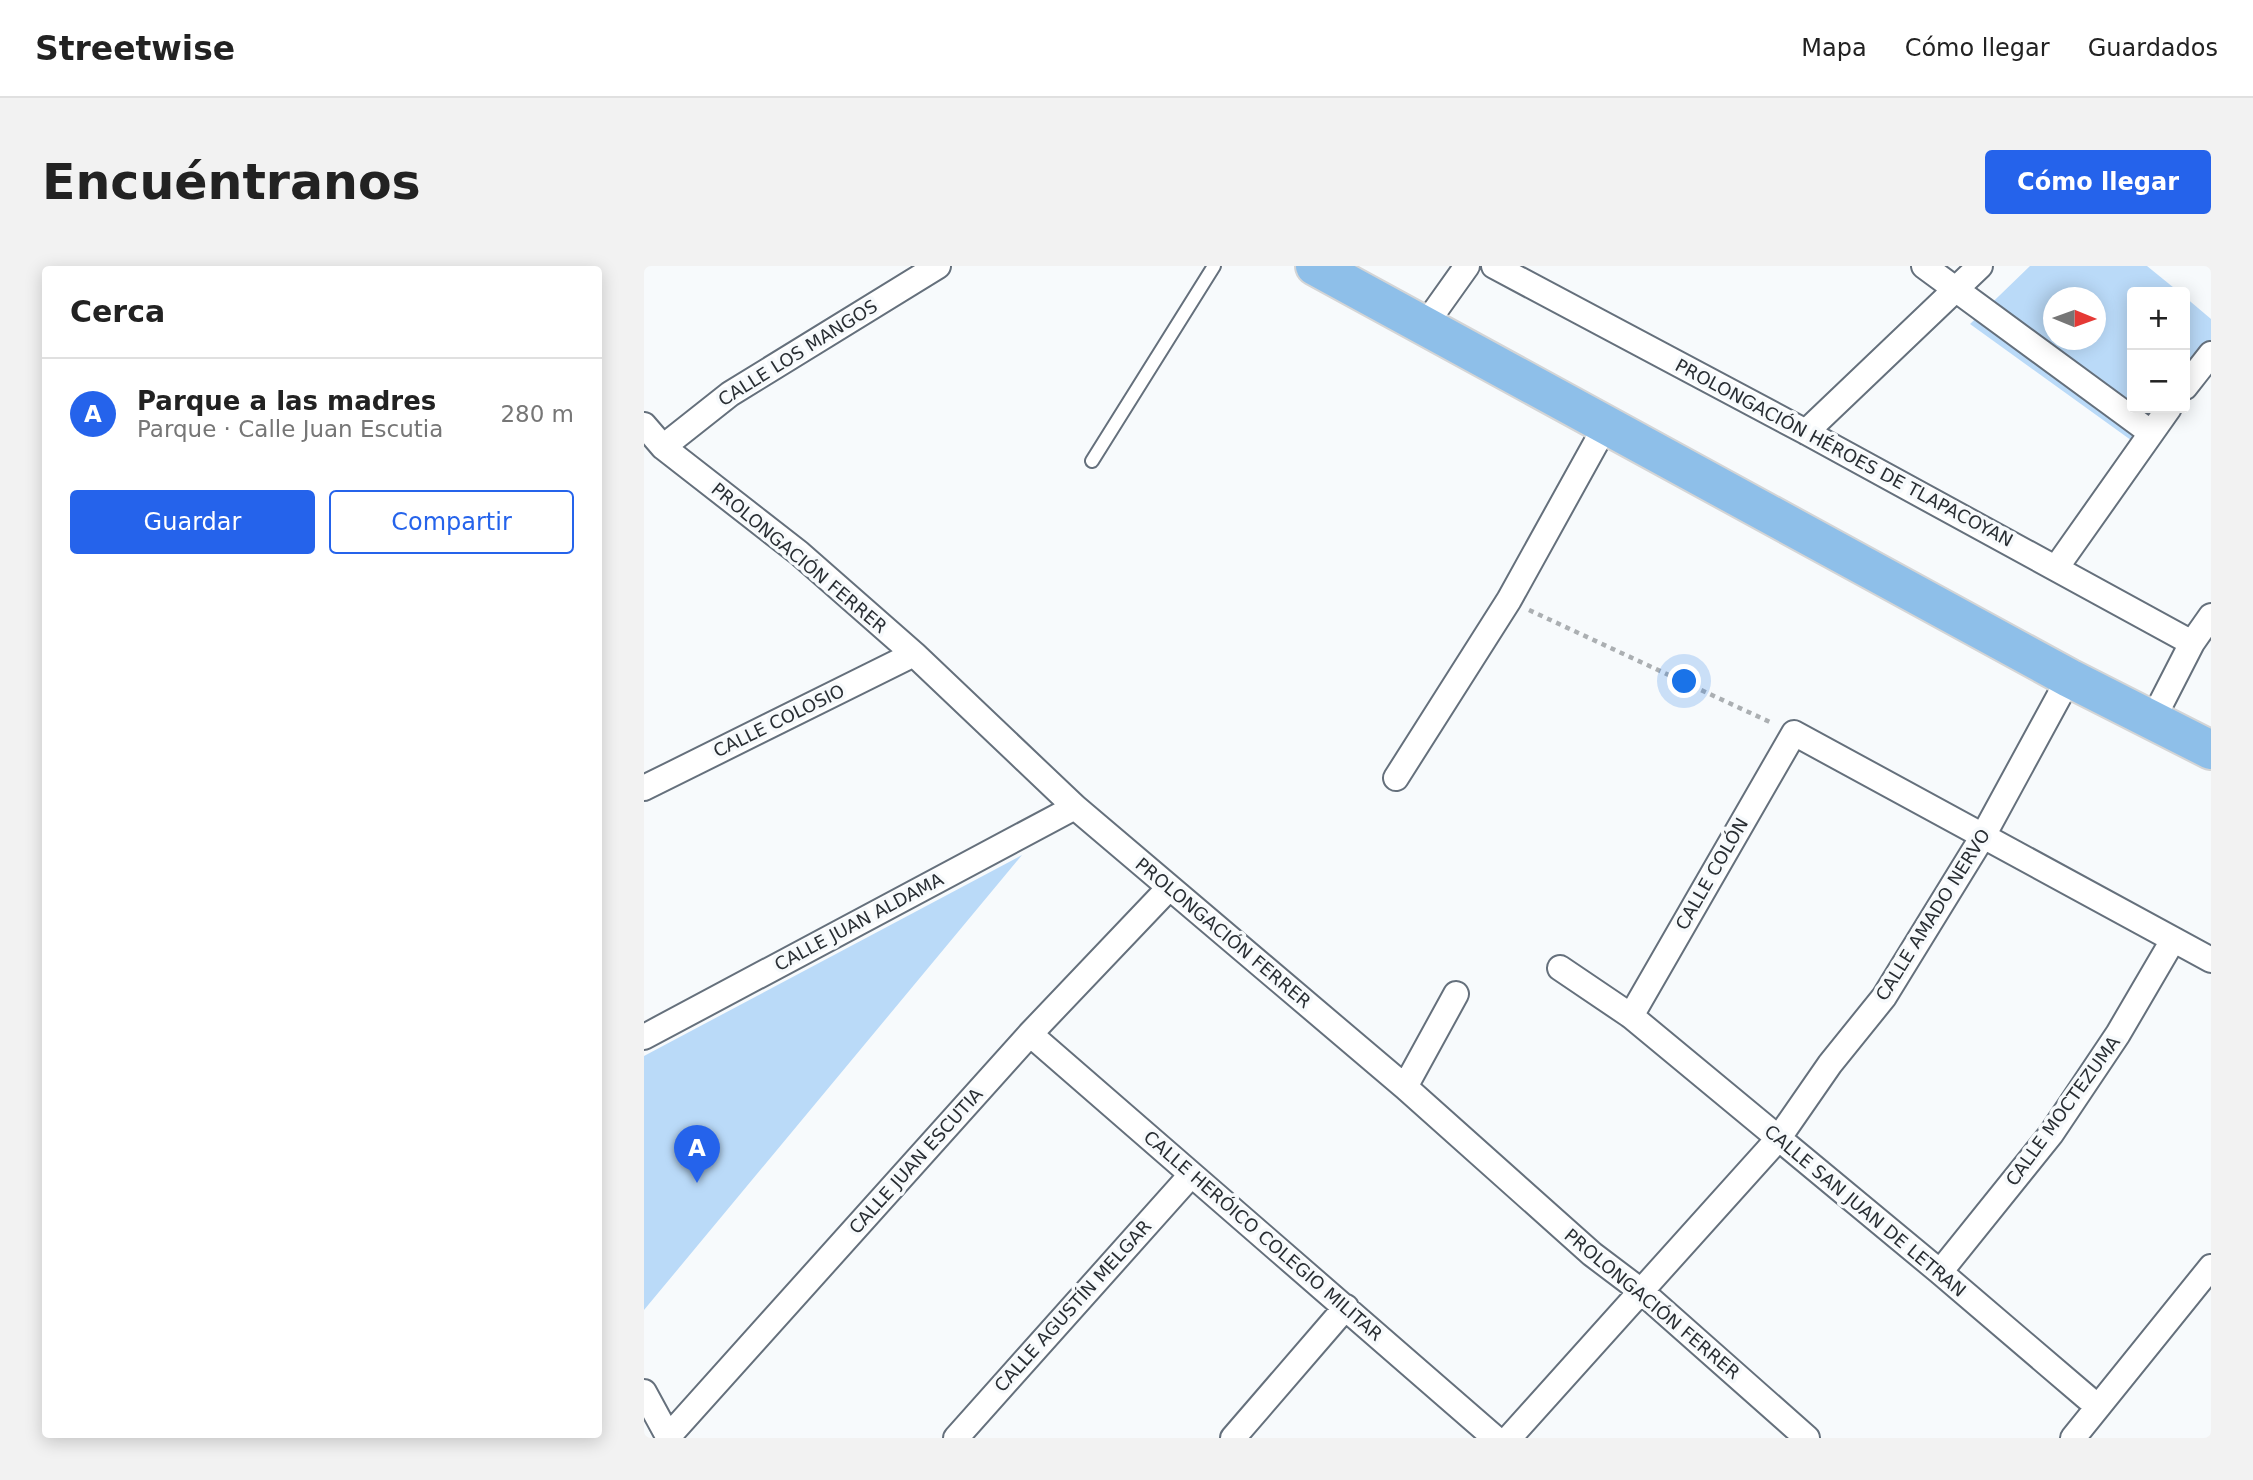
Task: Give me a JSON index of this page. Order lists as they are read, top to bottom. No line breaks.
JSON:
{"streets":{"street":["CALLE LOS MANGOS","PROLONGACIÓN HÉROES DE TLAPACOYAN","PROLONGACIÓN FERRER","CALLE COLOSIO","CALLE COLÓN","CALLE AMADO NERVO","CALLE JUAN ALDAMA","CALLE MOCTEZUMA","CALLE JUAN ESCUTIA","CALLE SAN JUAN DE LETRAN","CALLE HERÓICO COLEGIO MILITAR","CALLE AGUSTÍN MELGAR"]},"crossings":[["CALLE LOS MANGOS","PROLONGACIÓN FERRER"],["PROLONGACIÓN FERRER","CALLE COLOSIO"],["PROLONGACIÓN FERRER","CALLE AMADO NERVO"],["PROLONGACIÓN FERRER","CALLE JUAN ALDAMA"],["PROLONGACIÓN FERRER","CALLE JUAN ESCUTIA"],["CALLE COLÓN","CALLE SAN JUAN DE LETRAN"],["CALLE AMADO NERVO","CALLE SAN JUAN DE LETRAN"],["CALLE MOCTEZUMA","CALLE SAN JUAN DE LETRAN"],["CALLE JUAN ESCUTIA","CALLE HERÓICO COLEGIO MILITAR"],["CALLE HERÓICO COLEGIO MILITAR","CALLE AGUSTÍN MELGAR"]],"north":"right","page":{"header":"Streetwise","nav":["Mapa","Cómo llegar","Guardados"],"buttons":["Cómo llegar",["Guardar","Compartir"]],"title":"Encuéntranos","heading":"Cerca","map_buttons":["+","−"],"list":[{"mark":"A","name":"Parque a las madres","note":"Parque · Calle Juan Escutia","value":"280 m"}],"pins":"A"}}
